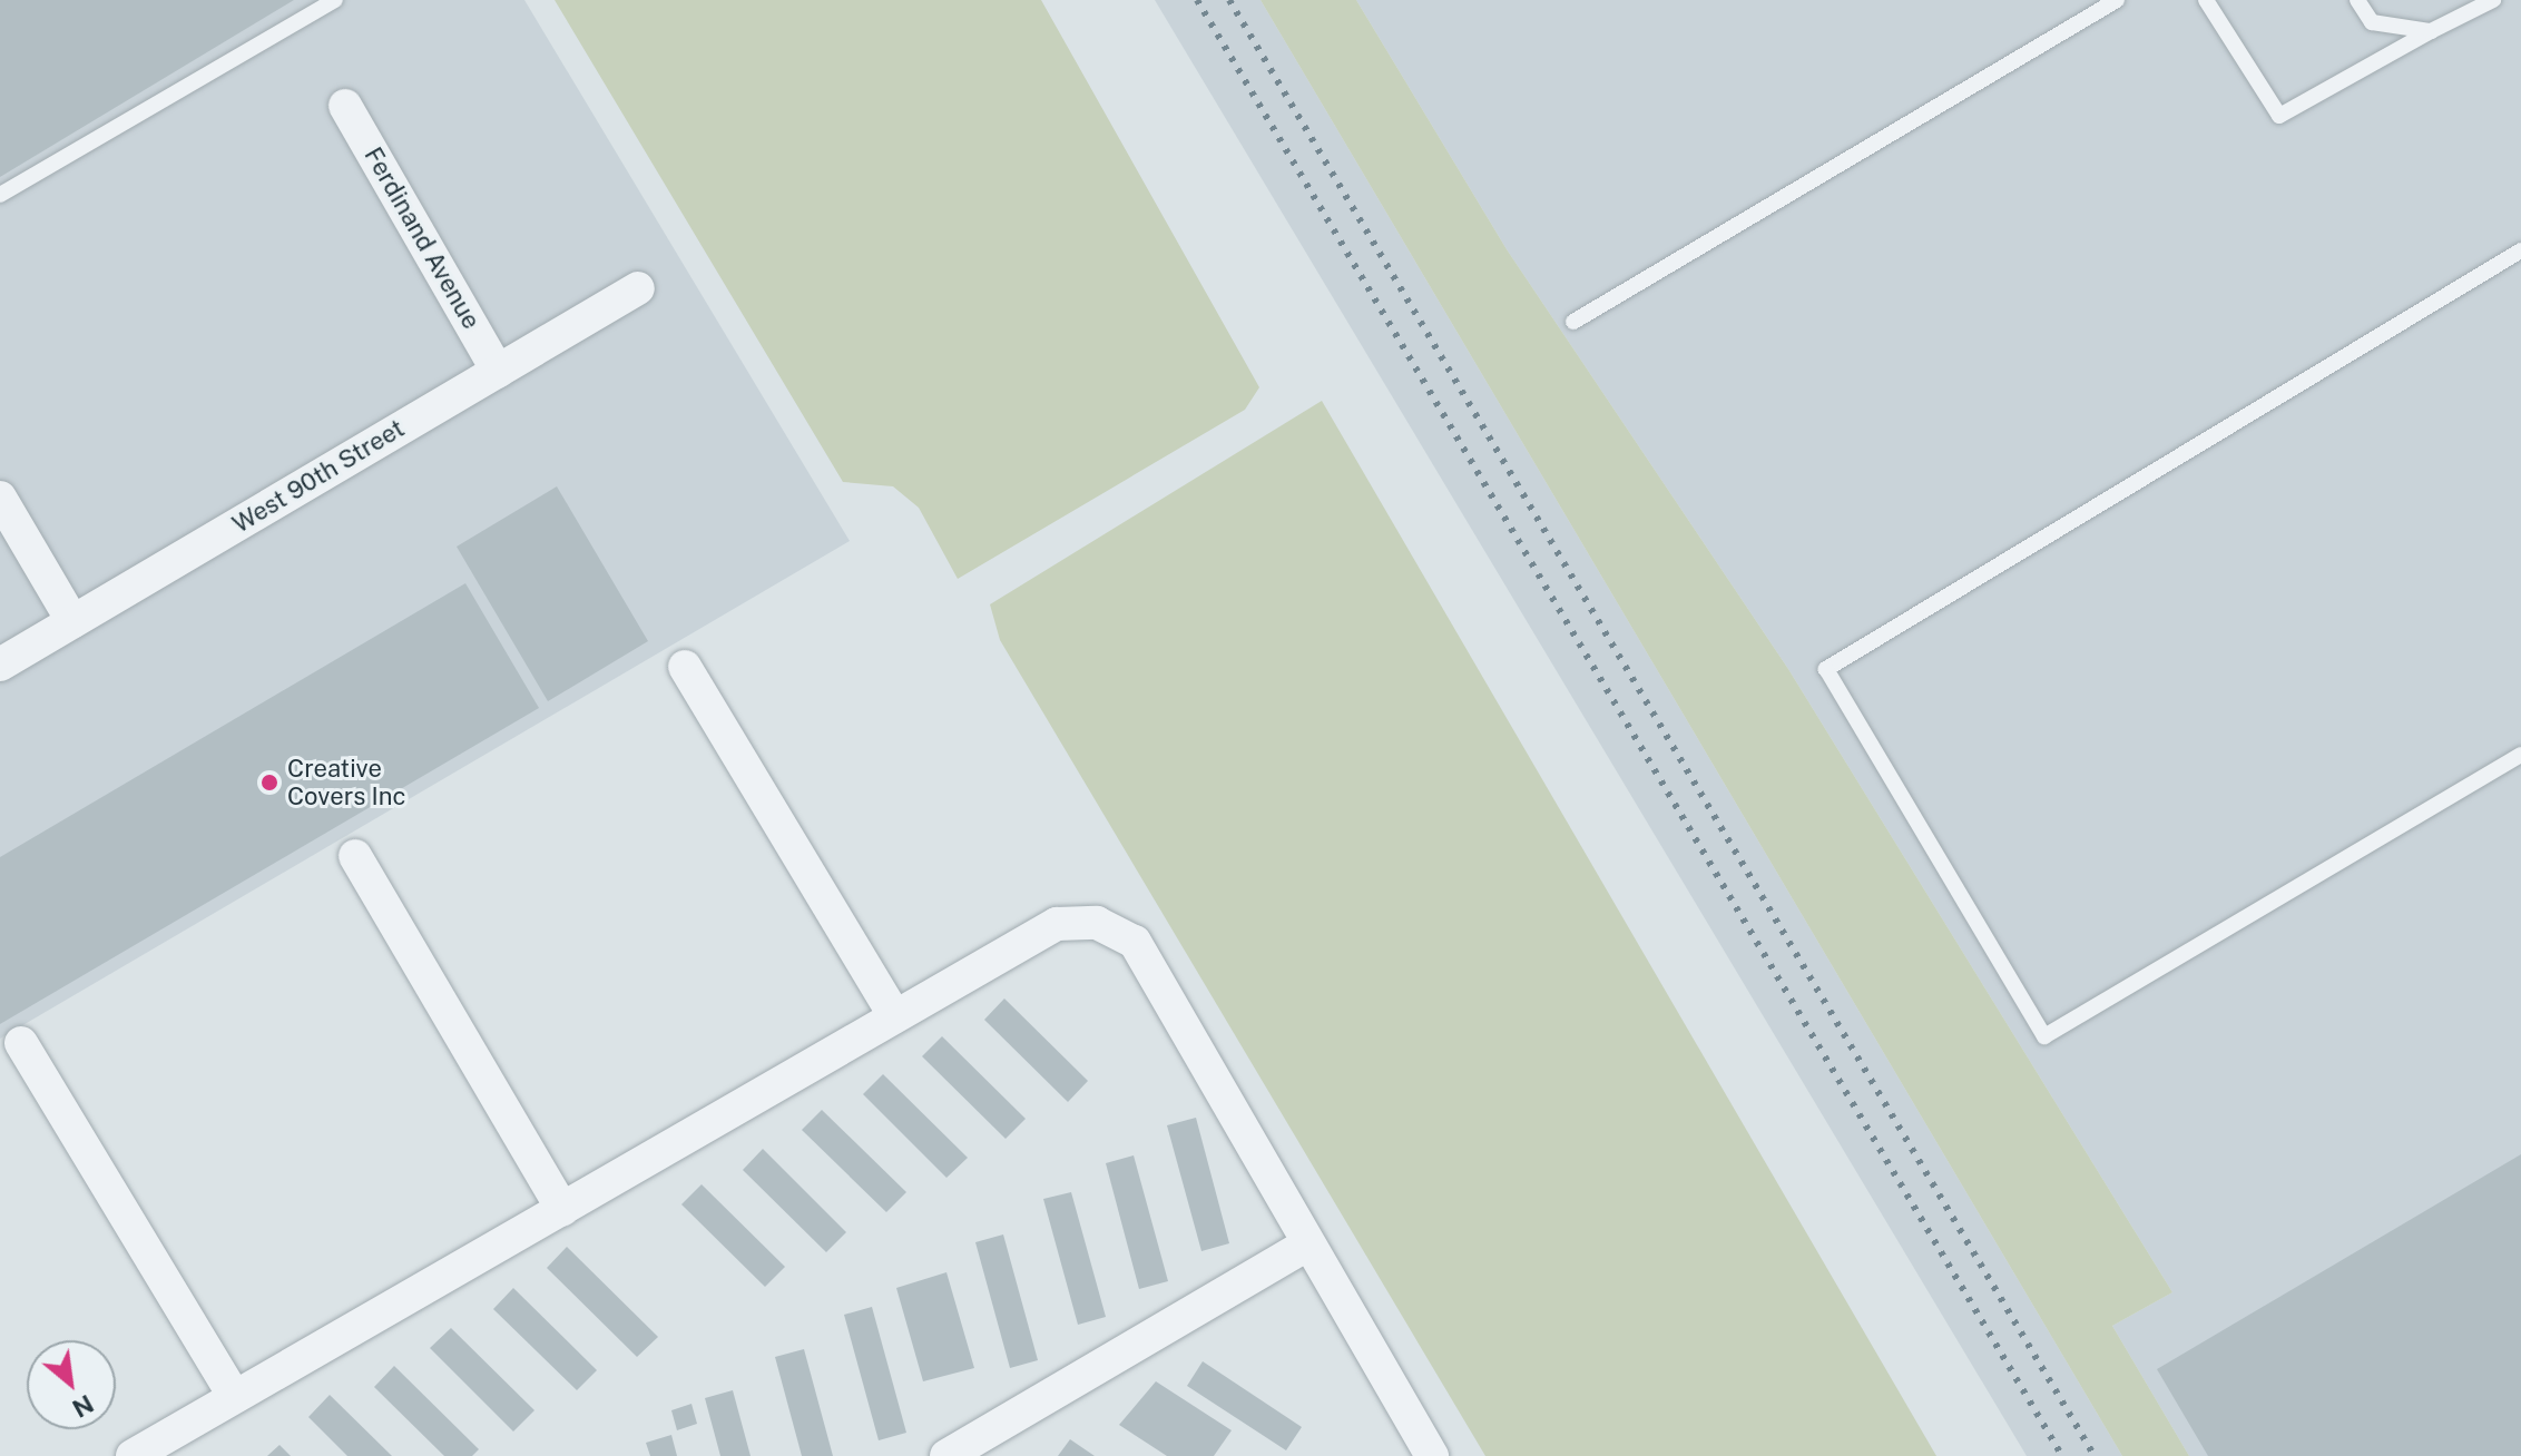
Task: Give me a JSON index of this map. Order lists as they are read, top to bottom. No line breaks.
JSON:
{"streets":{"street":["Ferdinand Avenue","West 90th Street"]},"crossings":[["Ferdinand Avenue","West 90th Street"]],"places":["Creative Covers Inc"],"north":"bottom right"}
